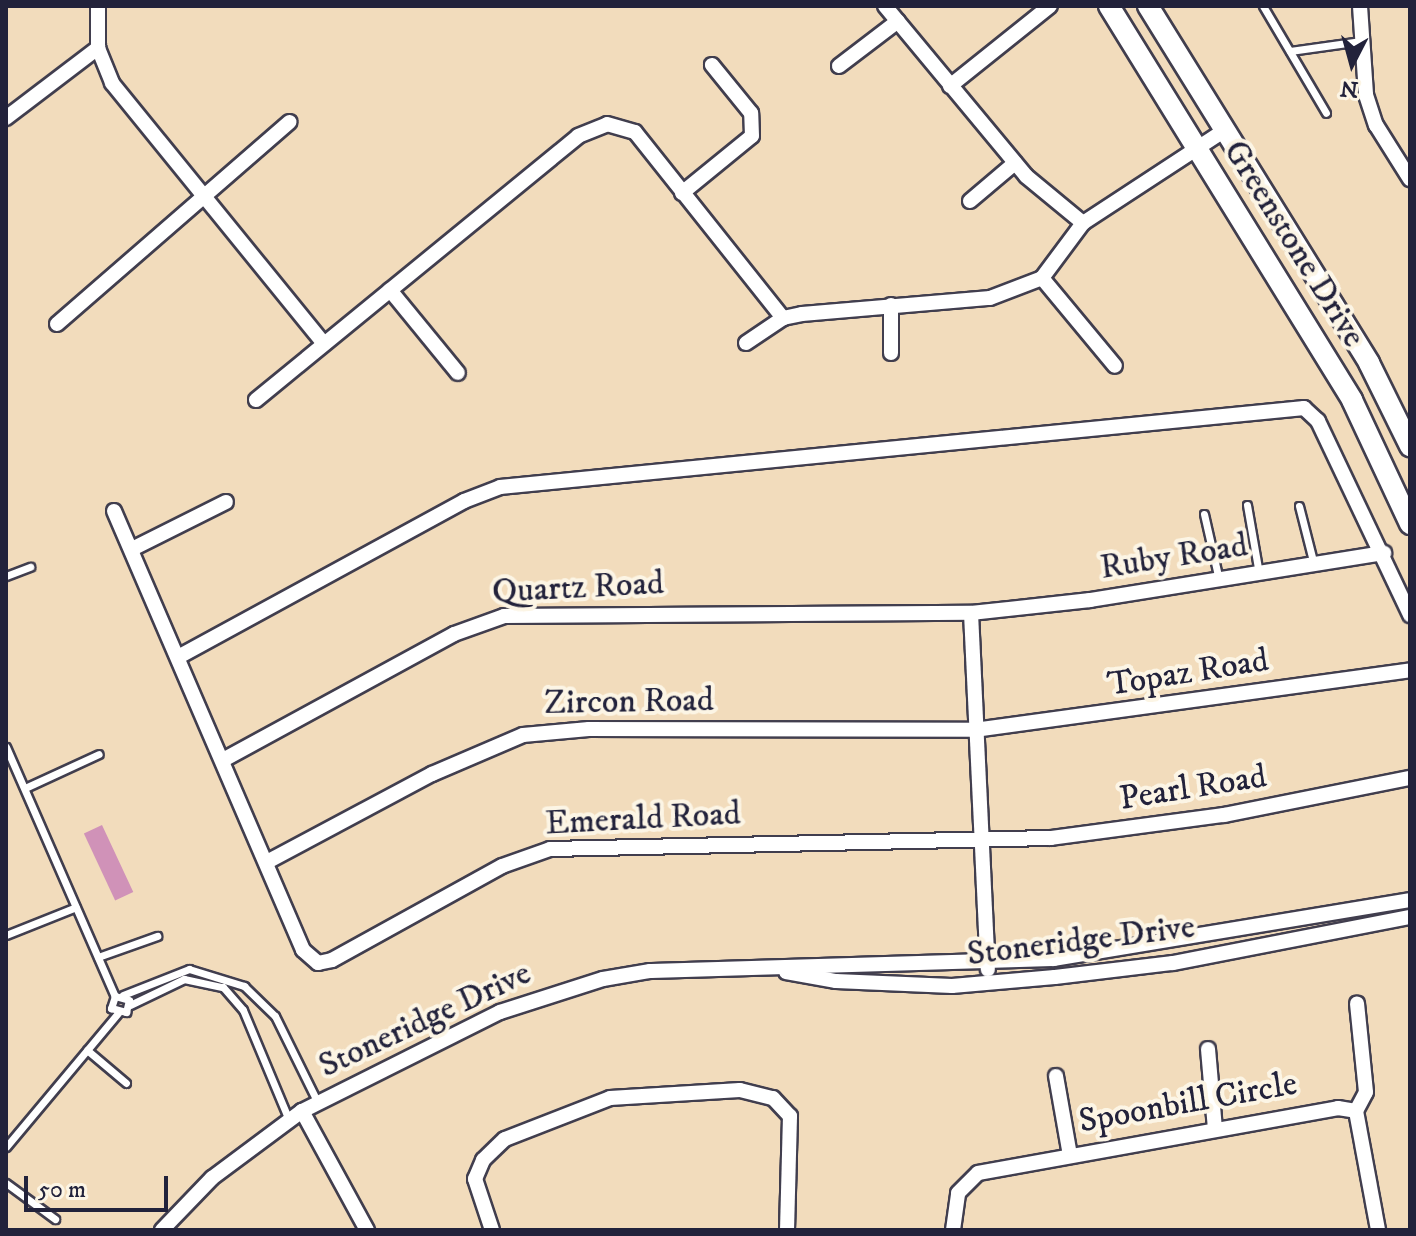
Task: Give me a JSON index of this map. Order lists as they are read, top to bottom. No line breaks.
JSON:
{"streets":{"main road":["Greenstone Drive"],"street":["Ruby Road","Quartz Road","Topaz Road","Zircon Road","Pearl Road","Emerald Road","Stoneridge Drive","Spoonbill Circle"]},"crossings":[["Ruby Road","Quartz Road"],["Topaz Road","Zircon Road"],["Zircon Road","Emerald Road"],["Pearl Road","Emerald Road"]],"scale_bar":"50 m","north":"bottom"}
